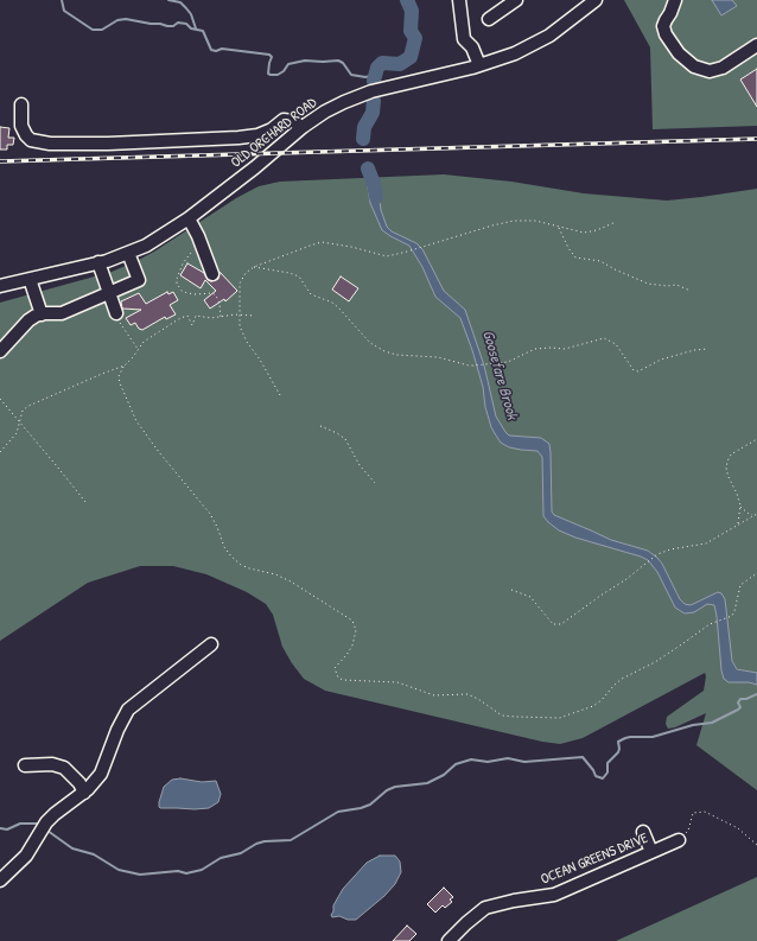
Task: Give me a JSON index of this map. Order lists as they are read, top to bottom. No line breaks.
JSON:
{"streets":{"street":["OLD ORCHARD ROAD","OCEAN GREENS DRIVE"]},"water":["Goosefare Brook"]}
